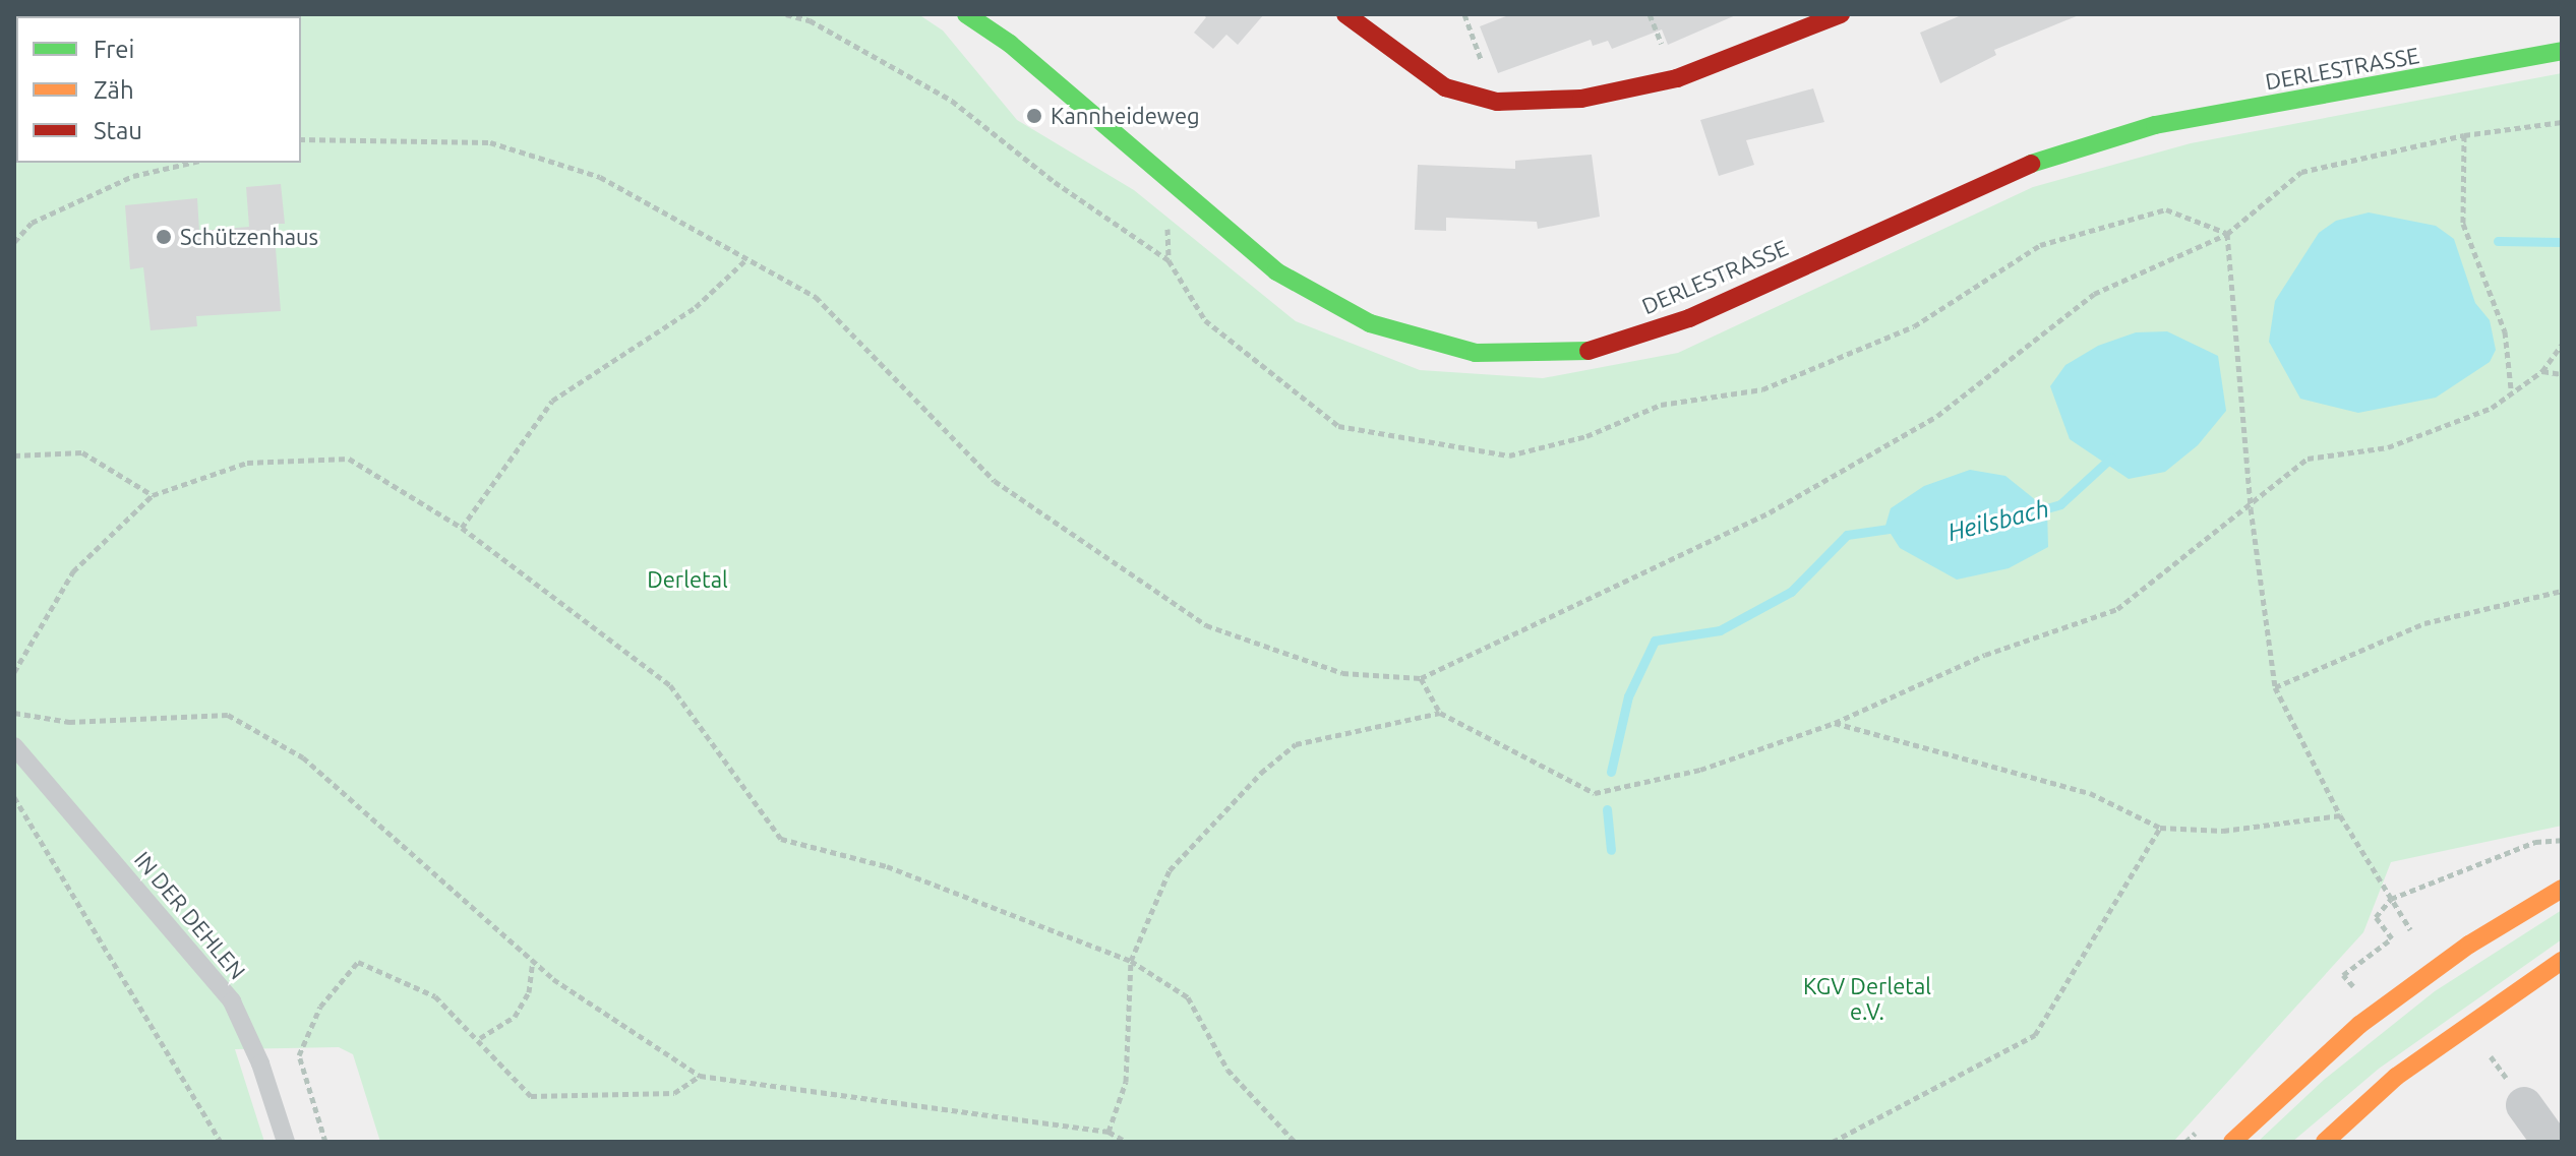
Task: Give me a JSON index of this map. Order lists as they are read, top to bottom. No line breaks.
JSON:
{"streets":{"street":["DERLESTRASSE"],"lane":["IN DER DEHLEN"]},"water":["Heilsbach"],"parks":["Derletal","KGV Derletal e.V."],"places":["Kannheideweg","Schützenhaus"],"legend":["Frei","Zäh","Stau"]}
